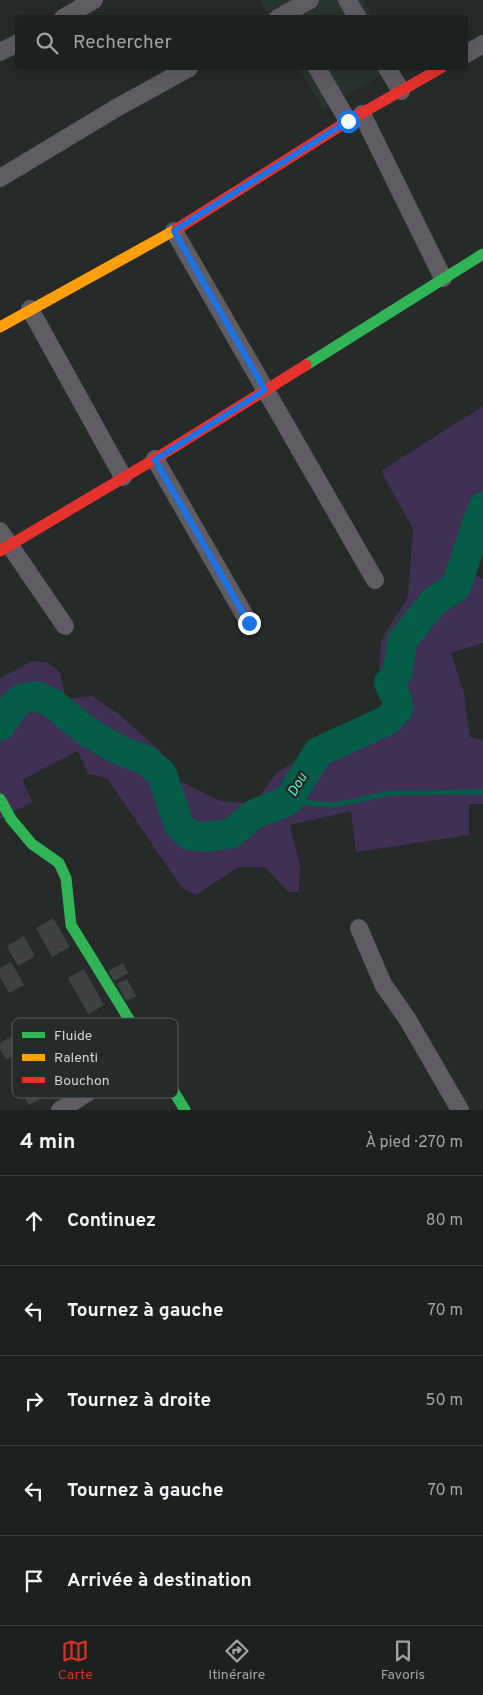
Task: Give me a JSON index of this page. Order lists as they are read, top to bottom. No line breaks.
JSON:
{"water":["Dou"],"legend":["Fluide","Ralenti","Bouchon"],"page":{"search":"Rechercher","heading":["4 min","À pied · 270 m"],"list":[["Continuez","80 m"],["Tournez à gauche","70 m"],["Tournez à droite","50 m"],["Tournez à gauche","70 m"],"Arrivée à destination"],"nav":["Carte","Itinéraire","Favoris"]}}
